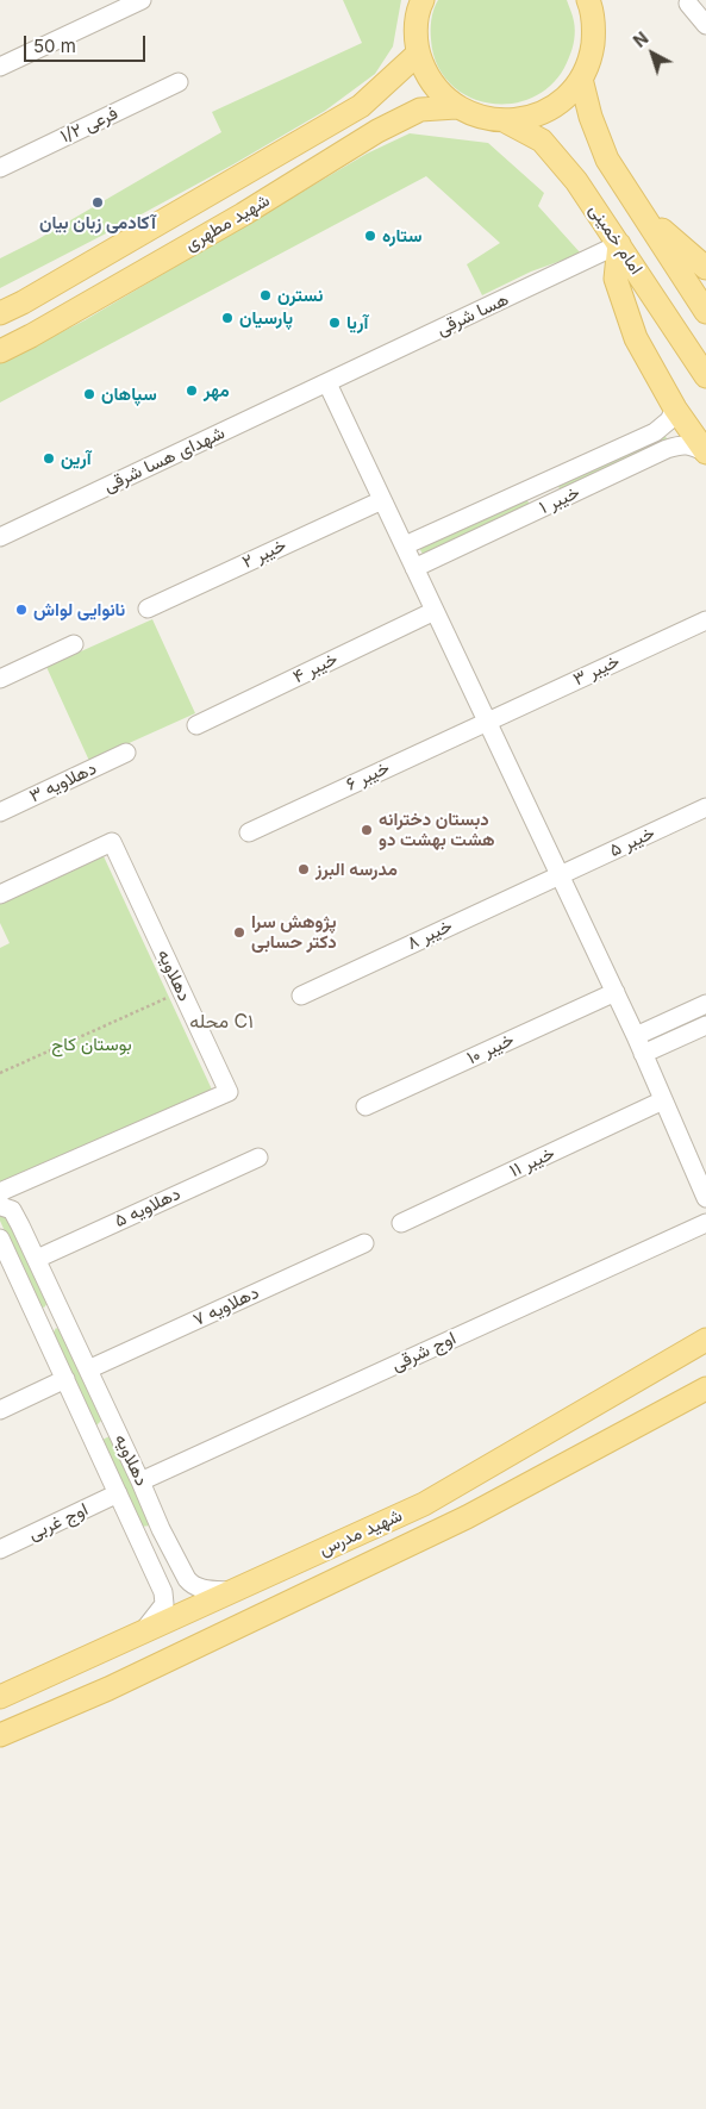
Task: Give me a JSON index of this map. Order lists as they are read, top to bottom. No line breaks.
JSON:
{"streets":{"main road":["شهید مطهری","امام خمینی","شهید مدرس"],"street":["فرعی ۱/۲","هسا شرقی","شهدای هسا شرقی","خیبر ۱","خیبر ۲","خیبر ۴","خیبر ۳","خیبر ۶","دهلاویه ۳","خیبر ۵","خیبر ۸","دهلاویه","خیبر ۱۰","خیبر ۱۱","دهلاویه ۵","دهلاویه ۷","اوج شرقی","اوج غربی"]},"crossings":[["امام خمینی","هسا شرقی"],["هسا شرقی","شهدای هسا شرقی"],["خیبر ۳","خیبر ۶"],["خیبر ۵","خیبر ۸"],["دهلاویه","دهلاویه ۵"],["دهلاویه","دهلاویه ۷"],["دهلاویه","اوج شرقی"],["دهلاویه","اوج غربی"],["دهلاویه","شهید مدرس"]],"districts":["محله C۱"],"parks":["بوستان کاج"],"places":["آکادمی زبان بیان","ستاره","نسترن","پارسیان","آریا","مهر","سپاهان","آرین","نانوایی لواش","دبستان دخترانه هشت بهشت دو","مدرسه البرز","پژوهش سرا دکتر حسابی"],"scale_bar":"50 m","north":"top left"}
